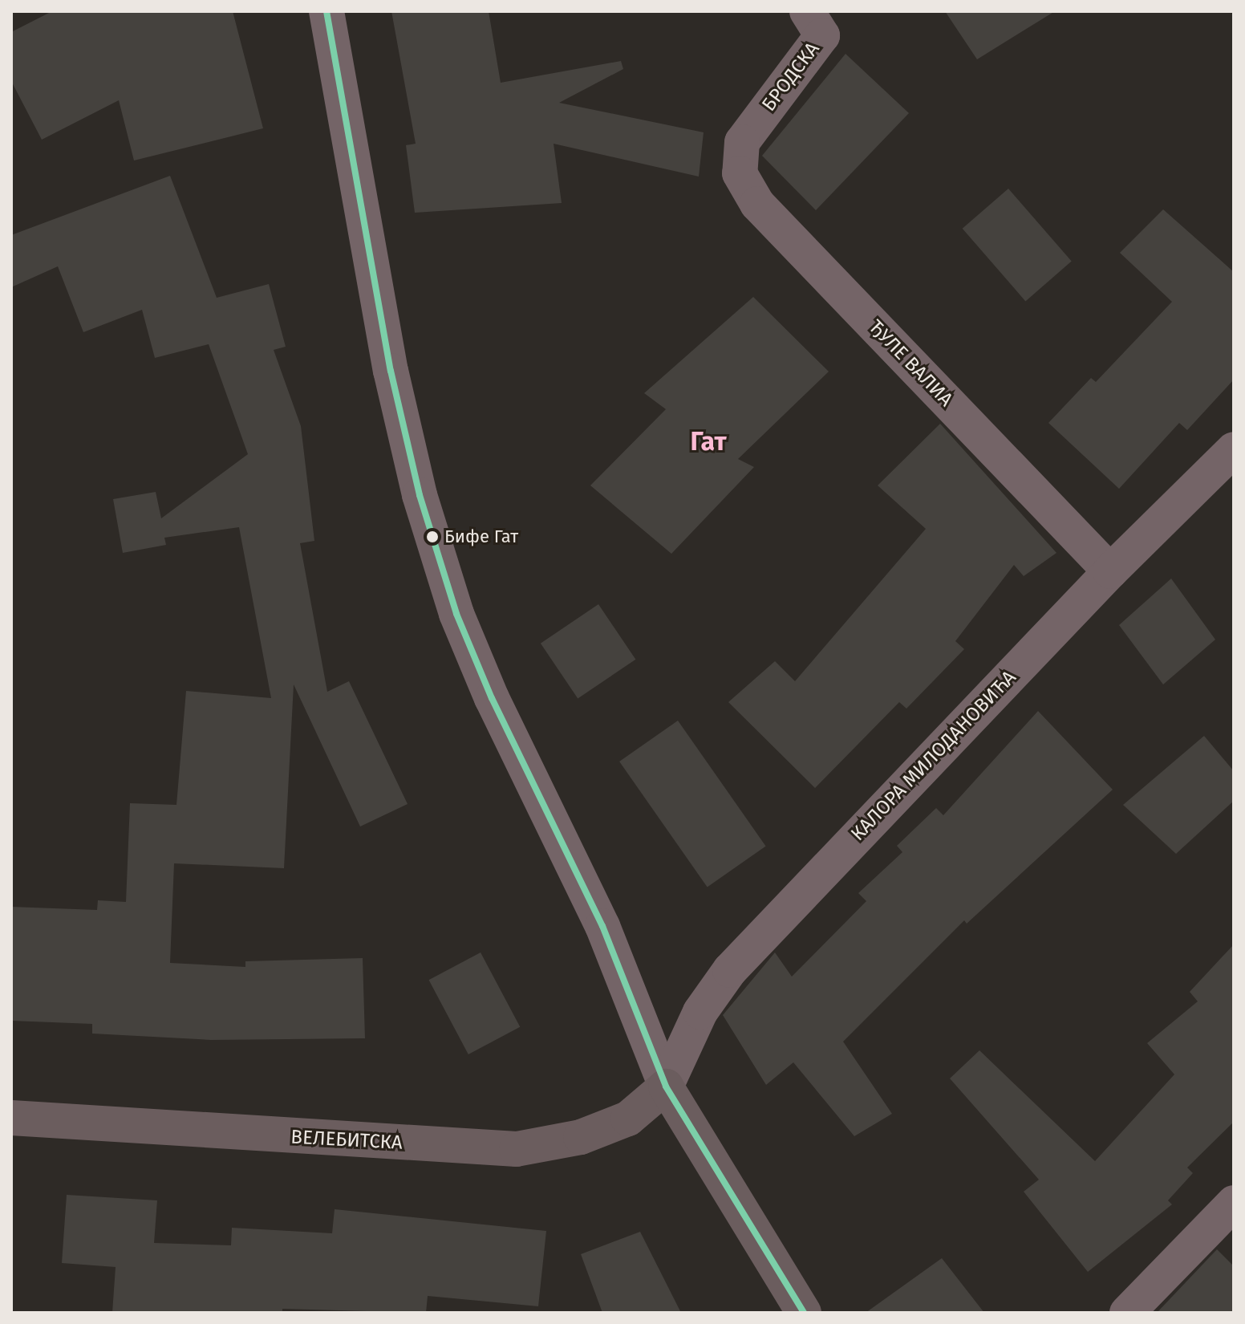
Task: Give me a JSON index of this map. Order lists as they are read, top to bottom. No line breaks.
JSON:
{"streets":{"street":["БРОДСКА","ЂУЛЕ ВАЛИА","КАЛОРА МИЛОДАНОВИЋА","ВЕЛЕБИТСКА"]},"crossings":[["БРОДСКА","ЂУЛЕ ВАЛИА"],["ЂУЛЕ ВАЛИА","КАЛОРА МИЛОДАНОВИЋА"],["КАЛОРА МИЛОДАНОВИЋА","ВЕЛЕБИТСКА"]],"districts":["Гат"],"places":["Бифе Гат"]}
